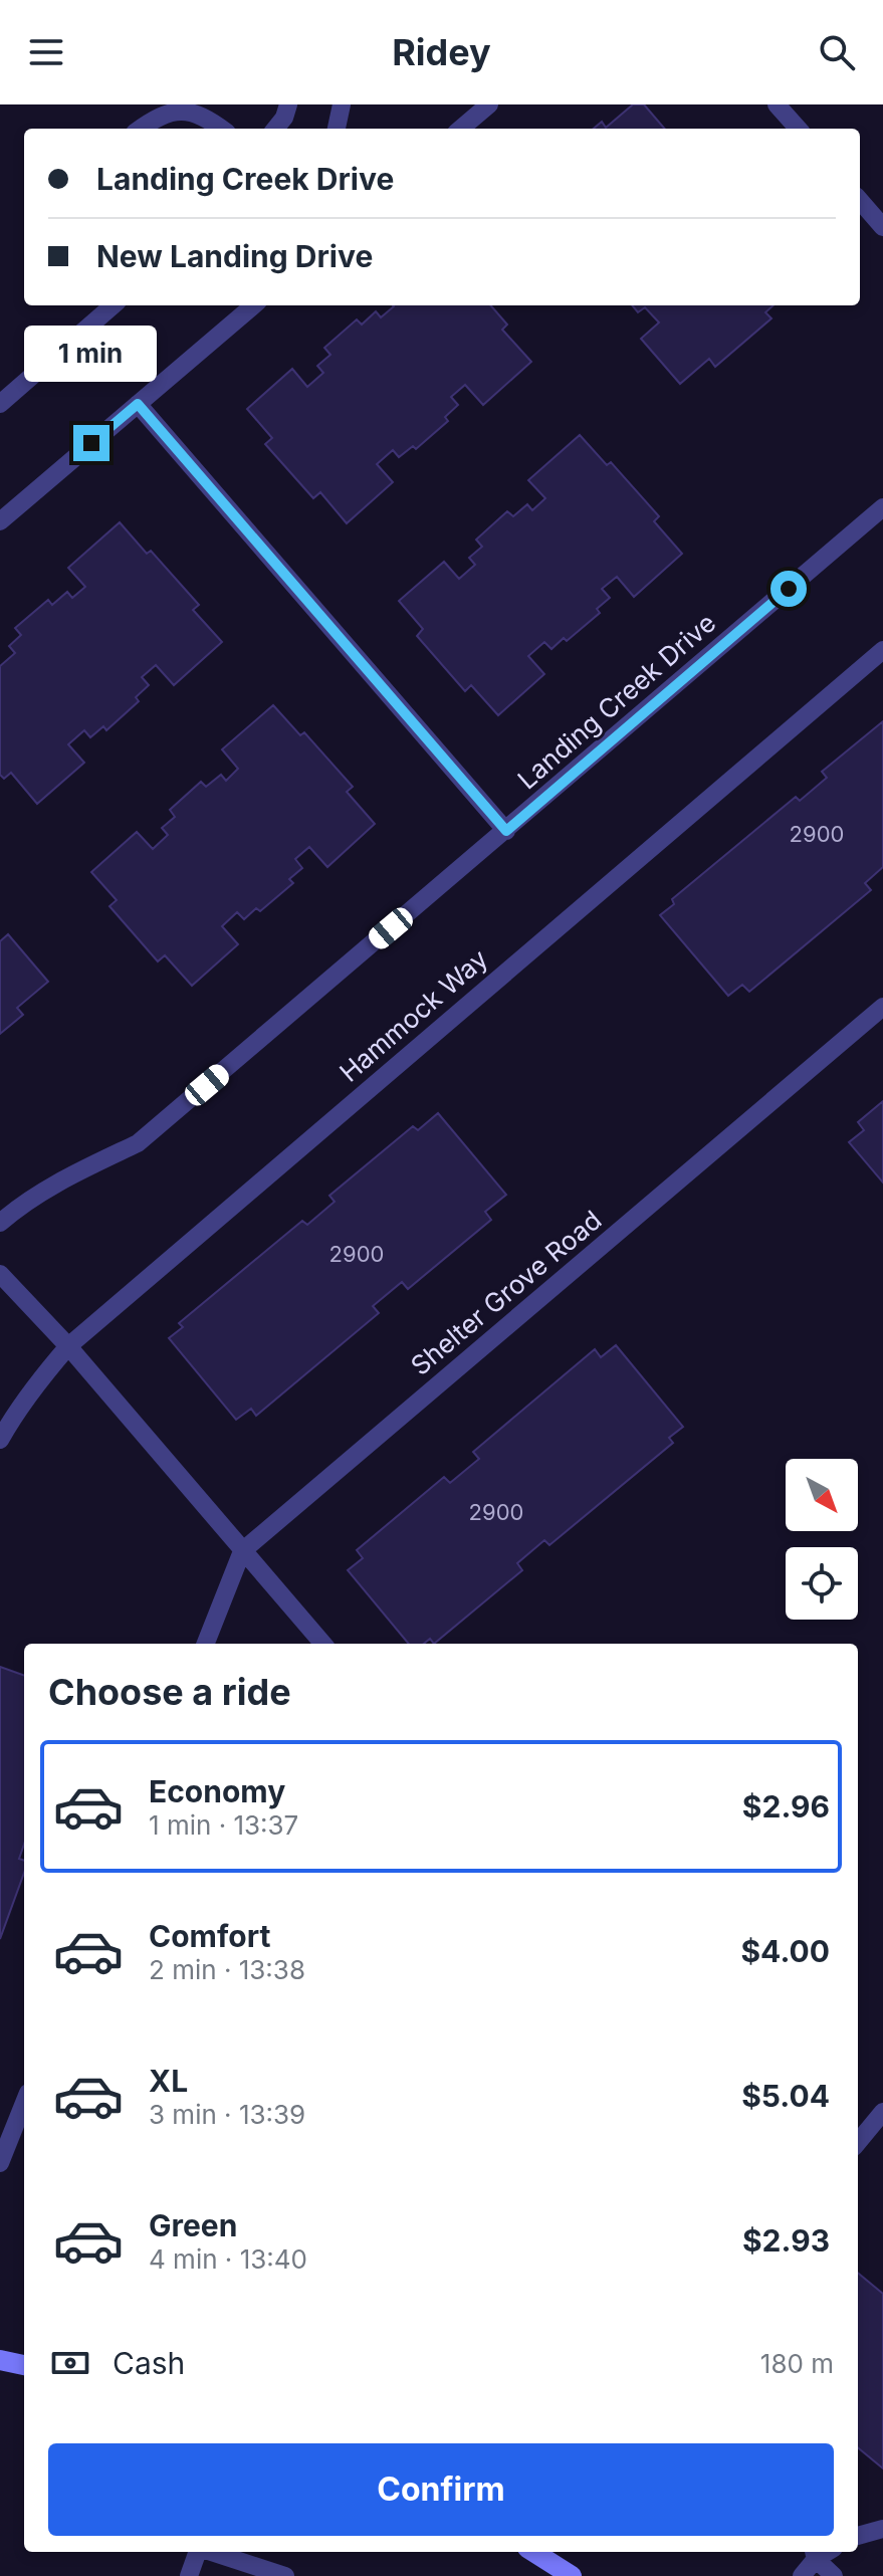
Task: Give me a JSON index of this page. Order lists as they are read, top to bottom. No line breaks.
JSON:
{"streets":{"lane":["Landing Creek Drive","Hammock Way","Shelter Grove Road"]},"house_numbers":["2900","2900","2900"],"north":"bottom right","page":{"header":"Ridey","banner":["Landing Creek Drive","New Landing Drive"],"bubble":"1 min","heading":"Choose a ride","list":[{"name":"Economy","note":"1 min · 13:37","value":"$2.96"},{"name":"Comfort","note":"2 min · 13:38","value":"$4.00"},{"name":"XL","note":"3 min · 13:39","value":"$5.04"},{"name":"Green","note":"4 min · 13:40","value":"$2.93"}],"pay":["Cash","180 m"],"buttons":"Confirm"}}
